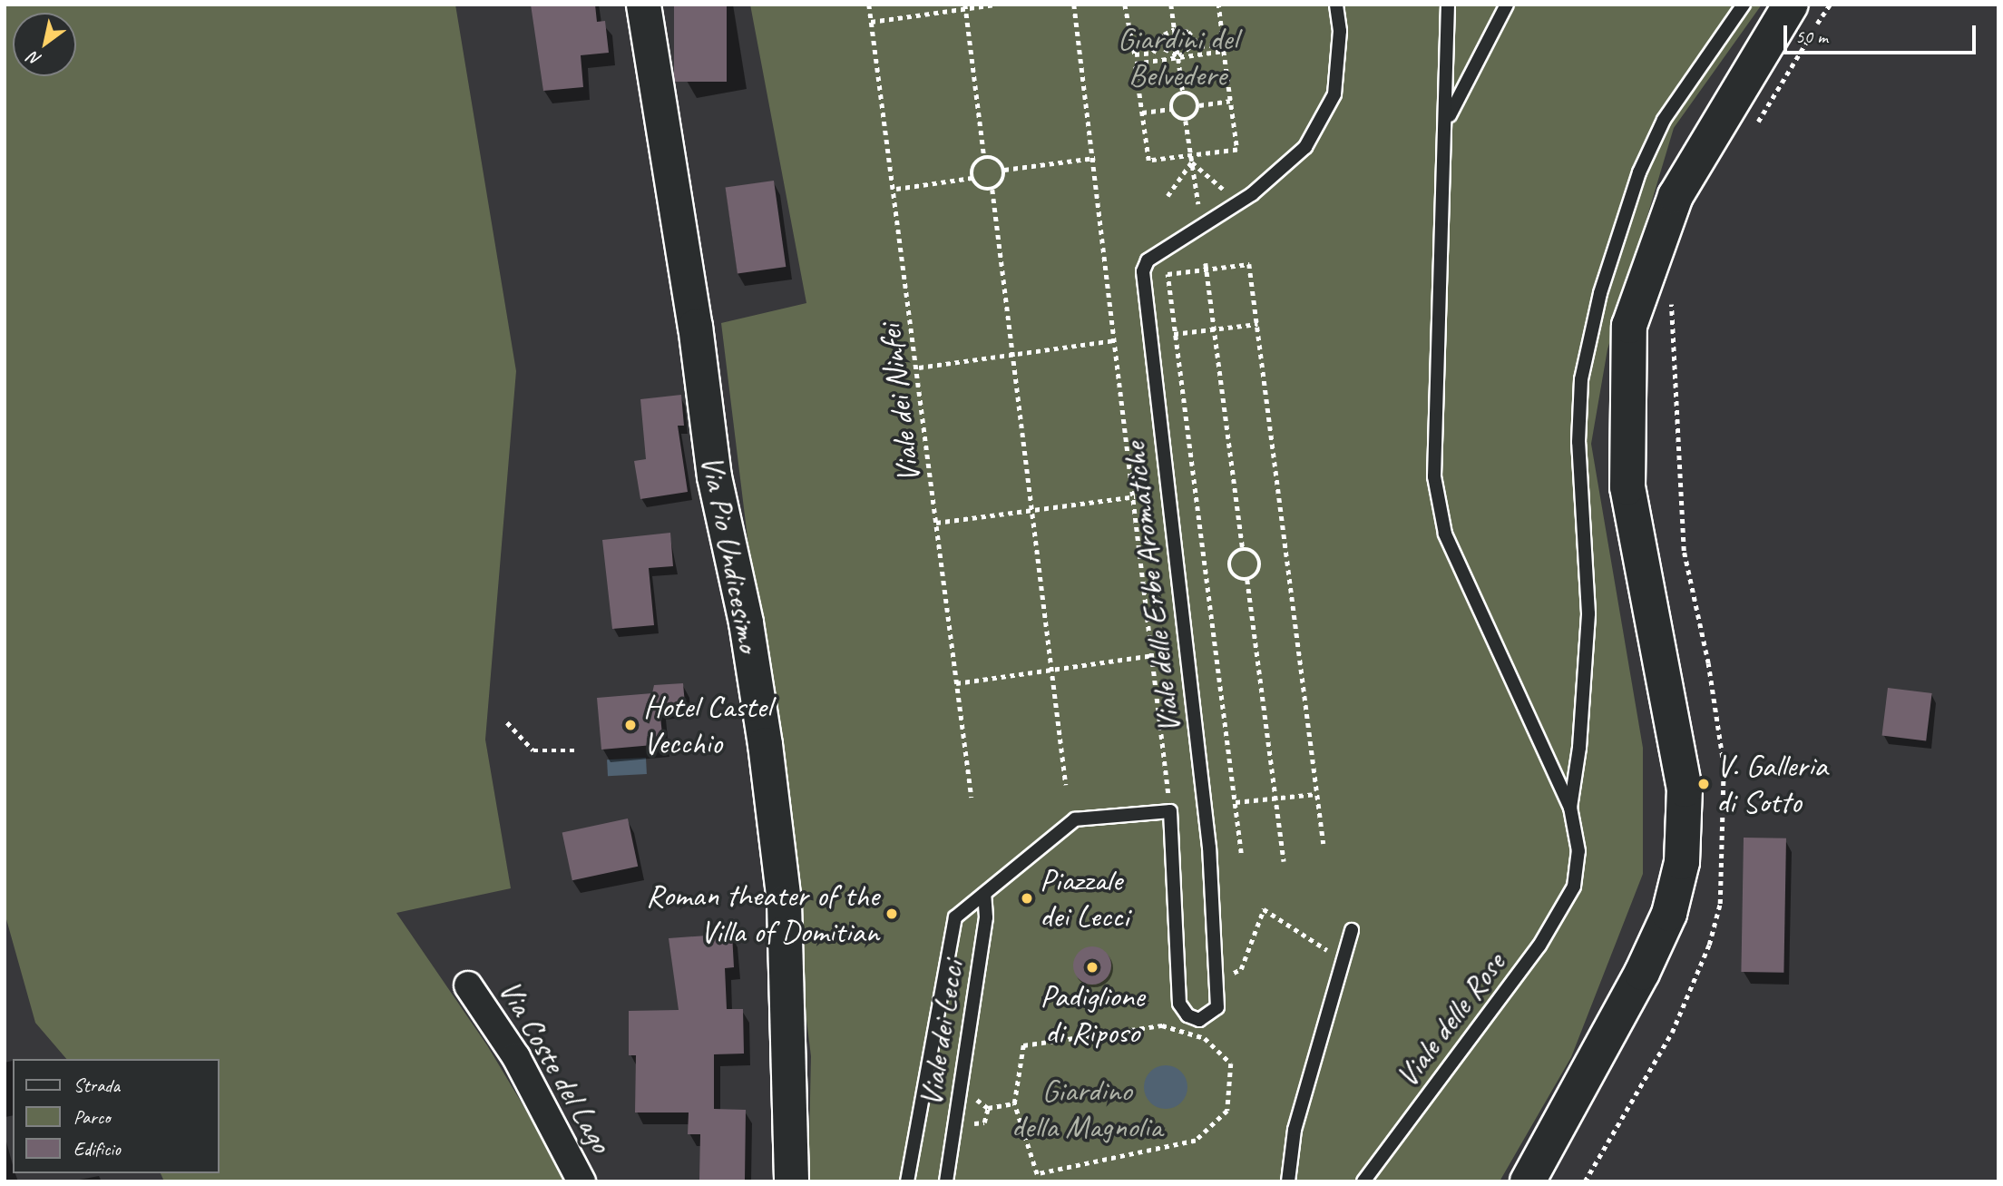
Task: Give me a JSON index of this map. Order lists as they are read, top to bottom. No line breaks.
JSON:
{"streets":{"street":["Via Pio Undicesimo","Via Coste del Lago"],"lane":["Viale delle Erbe Aromatiche","Viale delle Rose","Viale dei Lecci"],"path":["Viale dei Ninfei"]},"parks":["Giardini del Belvedere","Giardino della Magnolia"],"places":["Hotel Castel Vecchio","V. Galleria di Sotto","Piazzale dei Lecci","Roman theater of the Villa of Domitian","Padiglione di Riposo"],"legend":["Strada","Parco","Edificio"],"scale_bar":"50 m","north":"bottom left"}
